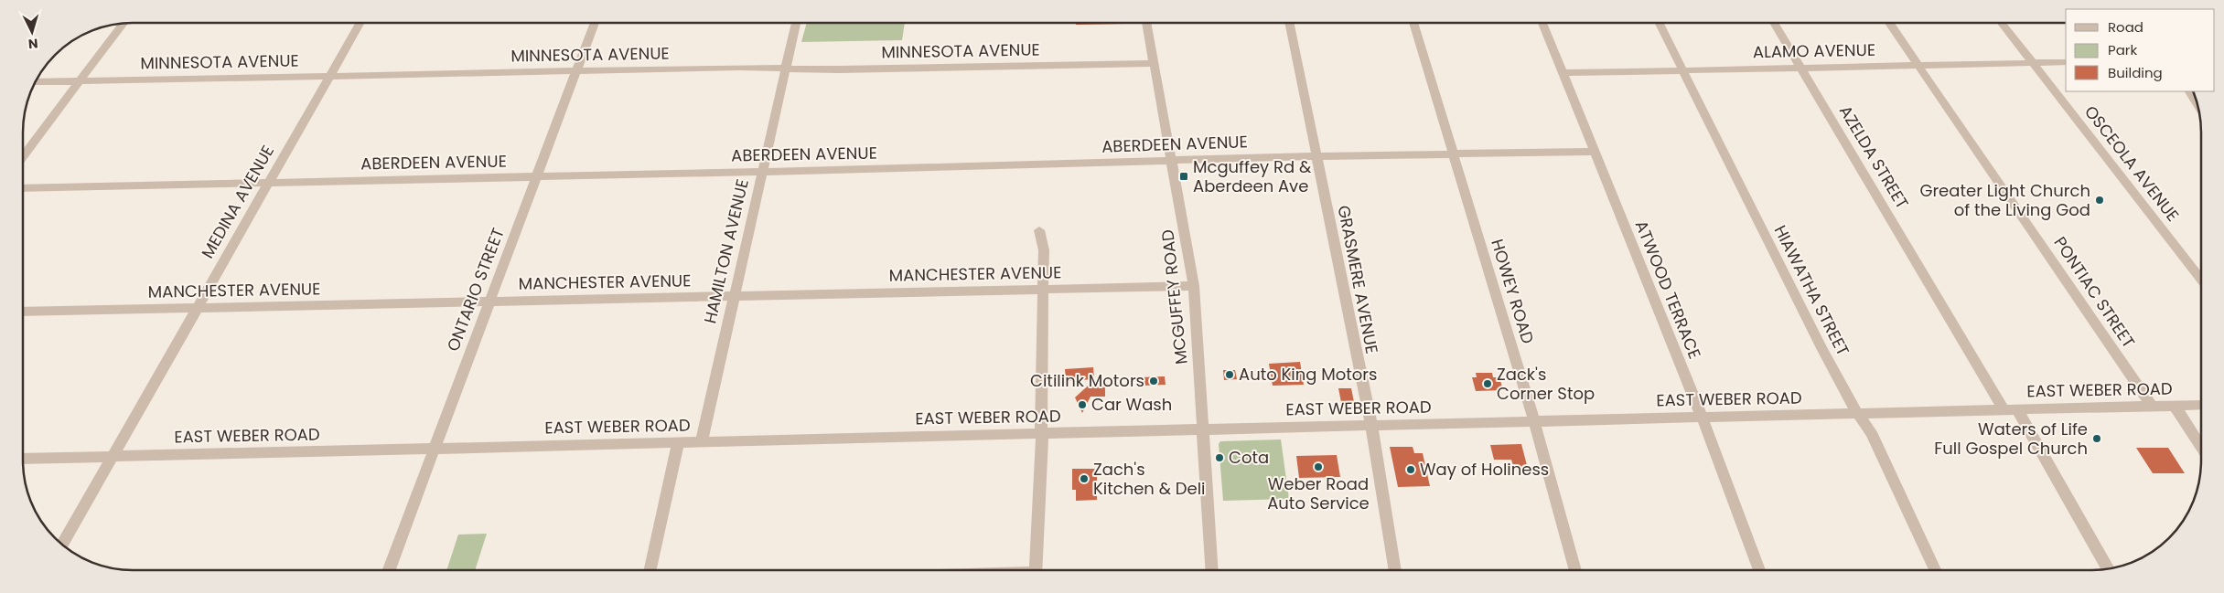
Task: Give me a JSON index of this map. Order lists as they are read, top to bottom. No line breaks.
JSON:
{"streets":{"street":["MINNESOTA AVENUE","ALAMO AVENUE","ABERDEEN AVENUE","AZELDA STREET","OSCEOLA AVENUE","MEDINA AVENUE","HAMILTON AVENUE","MANCHESTER AVENUE","GRASMERE AVENUE","ONTARIO STREET","ATWOOD TERRACE","HIAWATHA STREET","HOWEY ROAD","PONTIAC STREET","MCGUFFEY ROAD","EAST WEBER ROAD"]},"crossings":[["MINNESOTA AVENUE","MEDINA AVENUE"],["MINNESOTA AVENUE","HAMILTON AVENUE"],["MINNESOTA AVENUE","ONTARIO STREET"],["MINNESOTA AVENUE","MCGUFFEY ROAD"],["ALAMO AVENUE","AZELDA STREET"],["ALAMO AVENUE","OSCEOLA AVENUE"],["ALAMO AVENUE","ATWOOD TERRACE"],["ALAMO AVENUE","HIAWATHA STREET"],["ALAMO AVENUE","PONTIAC STREET"],["ABERDEEN AVENUE","MEDINA AVENUE"],["ABERDEEN AVENUE","HAMILTON AVENUE"],["ABERDEEN AVENUE","GRASMERE AVENUE"],["ABERDEEN AVENUE","ONTARIO STREET"],["ABERDEEN AVENUE","ATWOOD TERRACE"],["ABERDEEN AVENUE","HOWEY ROAD"],["ABERDEEN AVENUE","MCGUFFEY ROAD"],["AZELDA STREET","EAST WEBER ROAD"],["MEDINA AVENUE","MANCHESTER AVENUE"],["MEDINA AVENUE","EAST WEBER ROAD"],["HAMILTON AVENUE","MANCHESTER AVENUE"],["HAMILTON AVENUE","EAST WEBER ROAD"],["MANCHESTER AVENUE","ONTARIO STREET"],["MANCHESTER AVENUE","MCGUFFEY ROAD"],["GRASMERE AVENUE","EAST WEBER ROAD"],["ONTARIO STREET","EAST WEBER ROAD"],["ATWOOD TERRACE","EAST WEBER ROAD"],["HIAWATHA STREET","EAST WEBER ROAD"],["HOWEY ROAD","EAST WEBER ROAD"],["PONTIAC STREET","EAST WEBER ROAD"],["MCGUFFEY ROAD","EAST WEBER ROAD"]],"places":{"transit":["Mcguffey Rd & Aberdeen Ave"],"other":["Greater Light Church of the Living God","Auto King Motors","Citilink Motors","Zack's Corner Stop","Car Wash","Waters of Life Full Gospel Church","Cota","Weber Road Auto Service","Way of Holiness","Zach's Kitchen & Deli"]},"legend":["Road","Park","Building"],"north":"bottom"}
